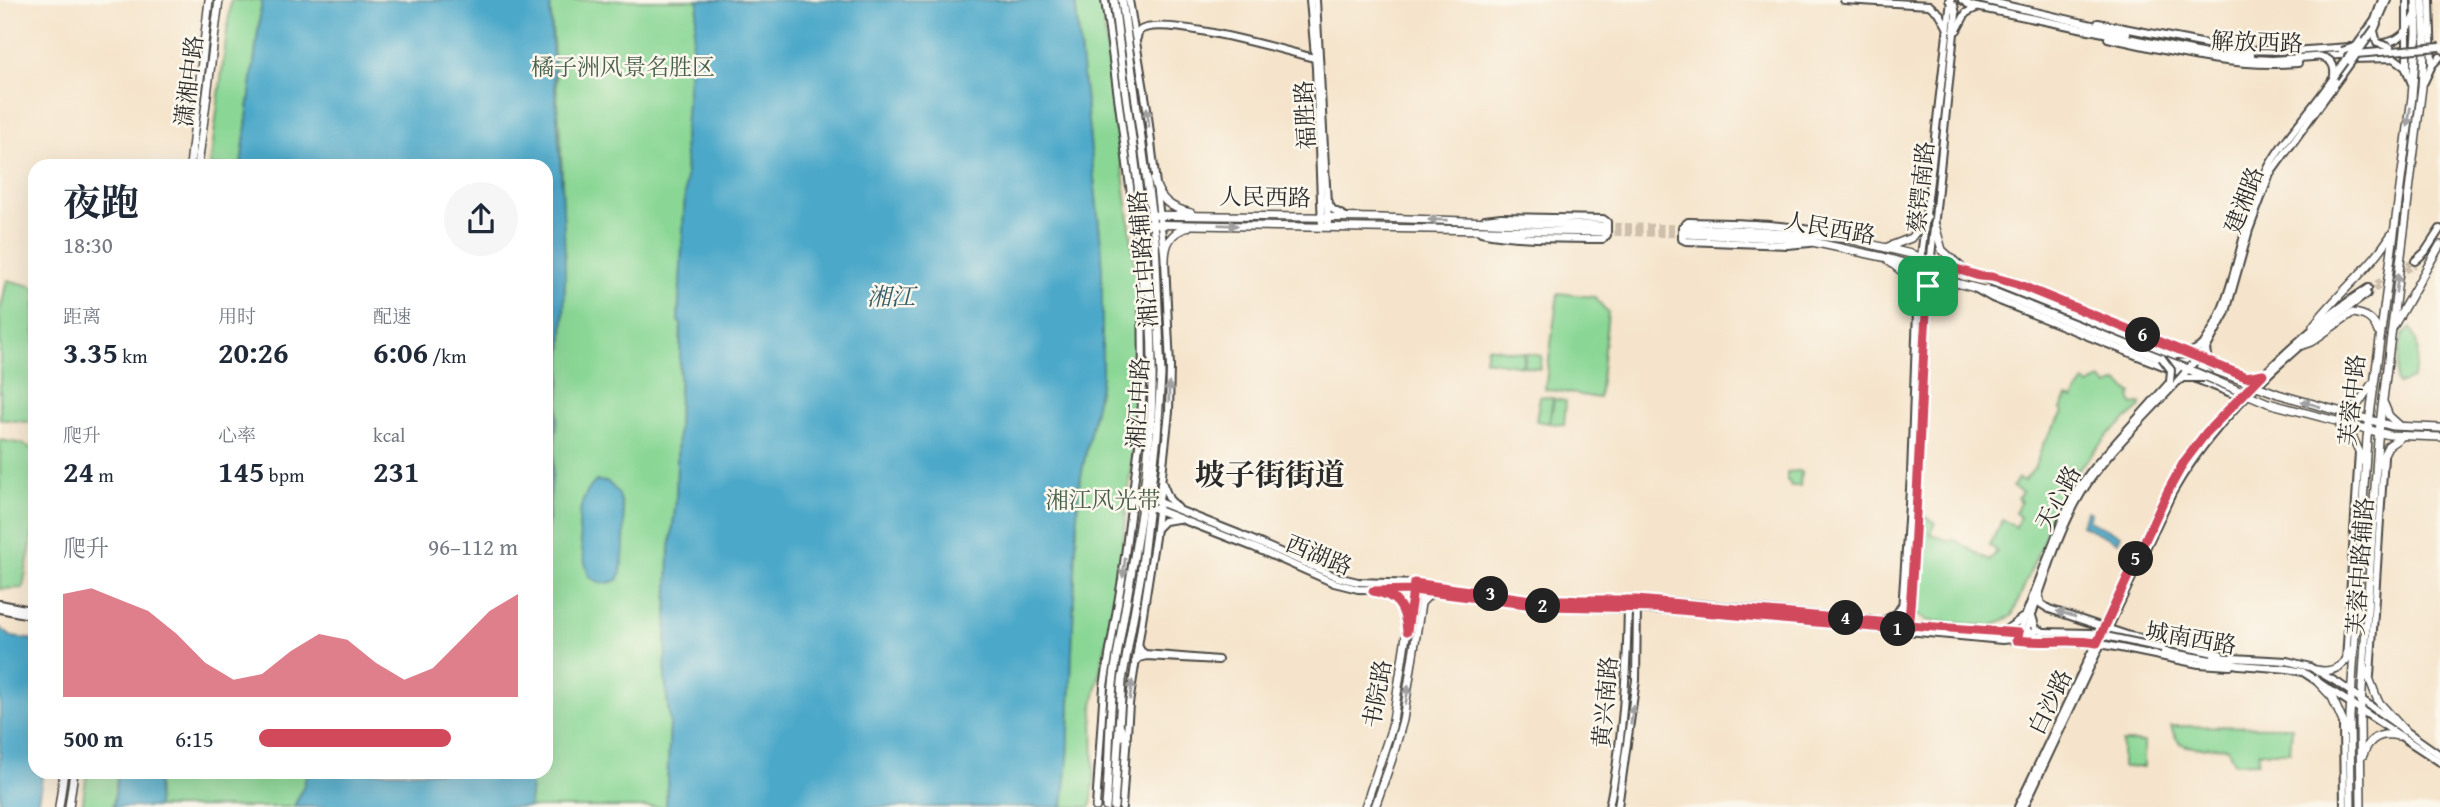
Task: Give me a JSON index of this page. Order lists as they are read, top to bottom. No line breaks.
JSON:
{"streets":{"main road":["解放西路","潇湘中路","福胜路","蔡锷南路","人民西路","建湘路","湘江中路辅路","芙蓉中路","湘江中路","天心路","西湖路","芙蓉中路辅路","城南西路","书院路","黄兴南路","白沙路"]},"crossings":[["解放西路","建湘路"],["福胜路","人民西路"],["蔡锷南路","人民西路"],["蔡锷南路","城南西路"],["人民西路","建湘路"],["人民西路","湘江中路辅路"],["人民西路","芙蓉中路"],["人民西路","湘江中路"],["人民西路","天心路"],["建湘路","天心路"],["湘江中路辅路","湘江中路"],["湘江中路辅路","西湖路"],["芙蓉中路","城南西路"],["湘江中路","西湖路"],["天心路","城南西路"],["西湖路","城南西路"],["西湖路","书院路"],["西湖路","黄兴南路"],["城南西路","黄兴南路"]],"districts":["坡子街街道"],"water":["湘江"],"parks":["橘子洲风景名胜区","湘江风光带"],"page":{"heading":["夜跑","18:30"],"stats":[["距离","3.35 km"],["用时","20:26"],["配速","6:06 /km"],["爬升","24 m"],["心率","145 bpm"],["kcal","231"]],"pins":["6","5","3","2","4","1"],"chart":["爬升","96–112 m"],"list":[{"name":"500 m","note":"6:15"}]}}
